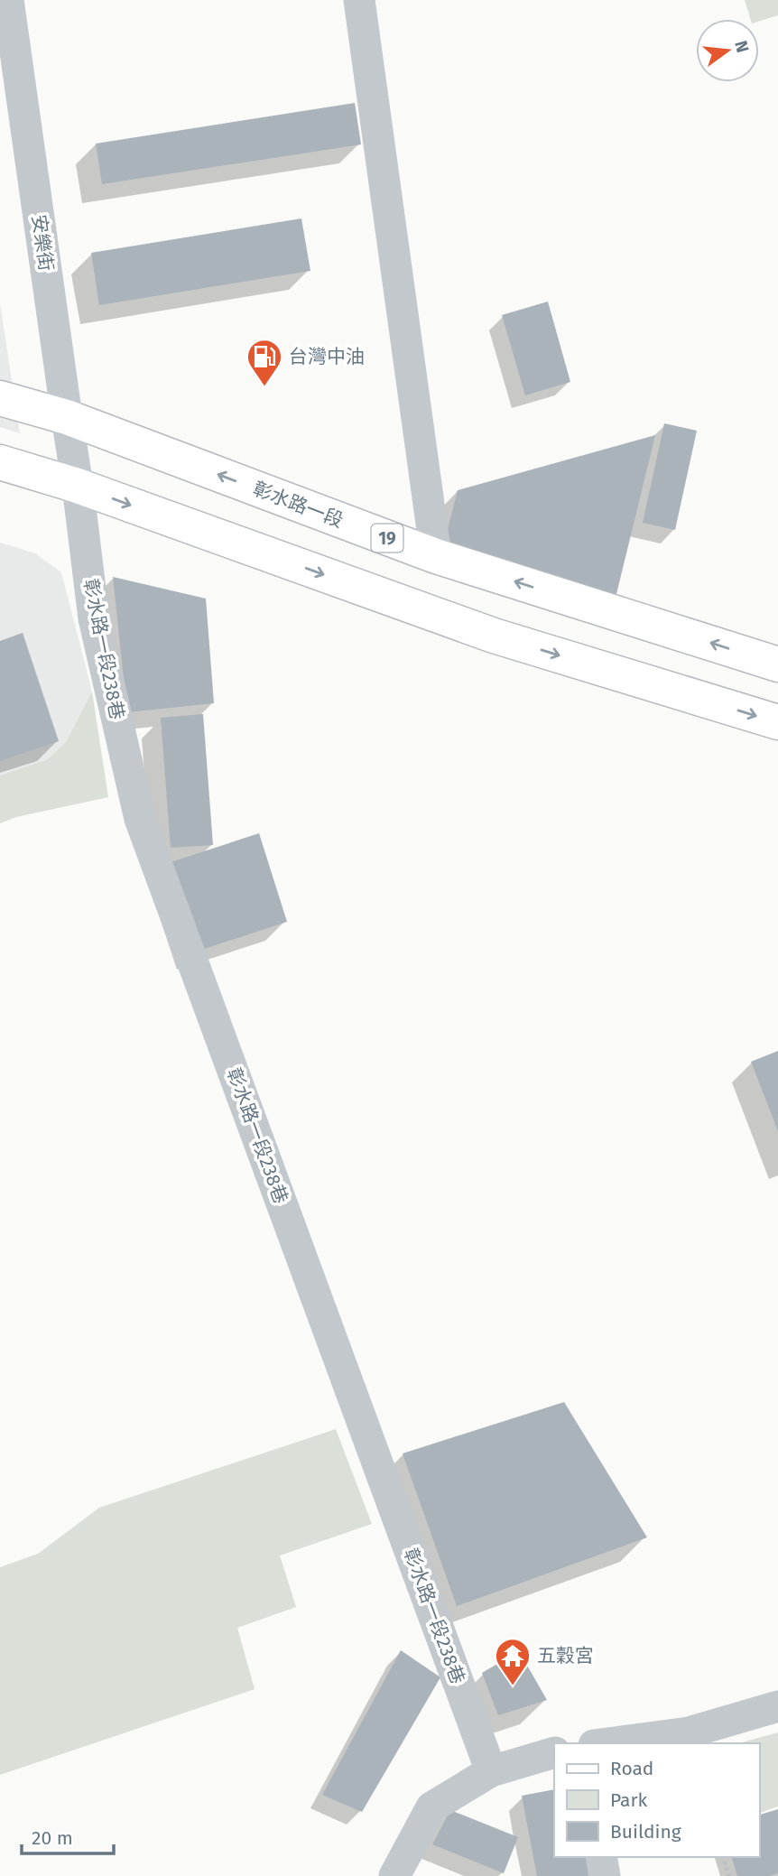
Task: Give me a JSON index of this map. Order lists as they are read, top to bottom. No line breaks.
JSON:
{"streets":{"main road":["彰水路一段","19"],"street":["安樂街","彰水路一段238巷"]},"crossings":[["安樂街","彰水路一段"],["安樂街","彰水路一段238巷"]],"places":{"fuel station":["台灣中油"],"temple":["五穀宮"]},"legend":["Road","Park","Building"],"scale_bar":"20 m","north":"right"}
